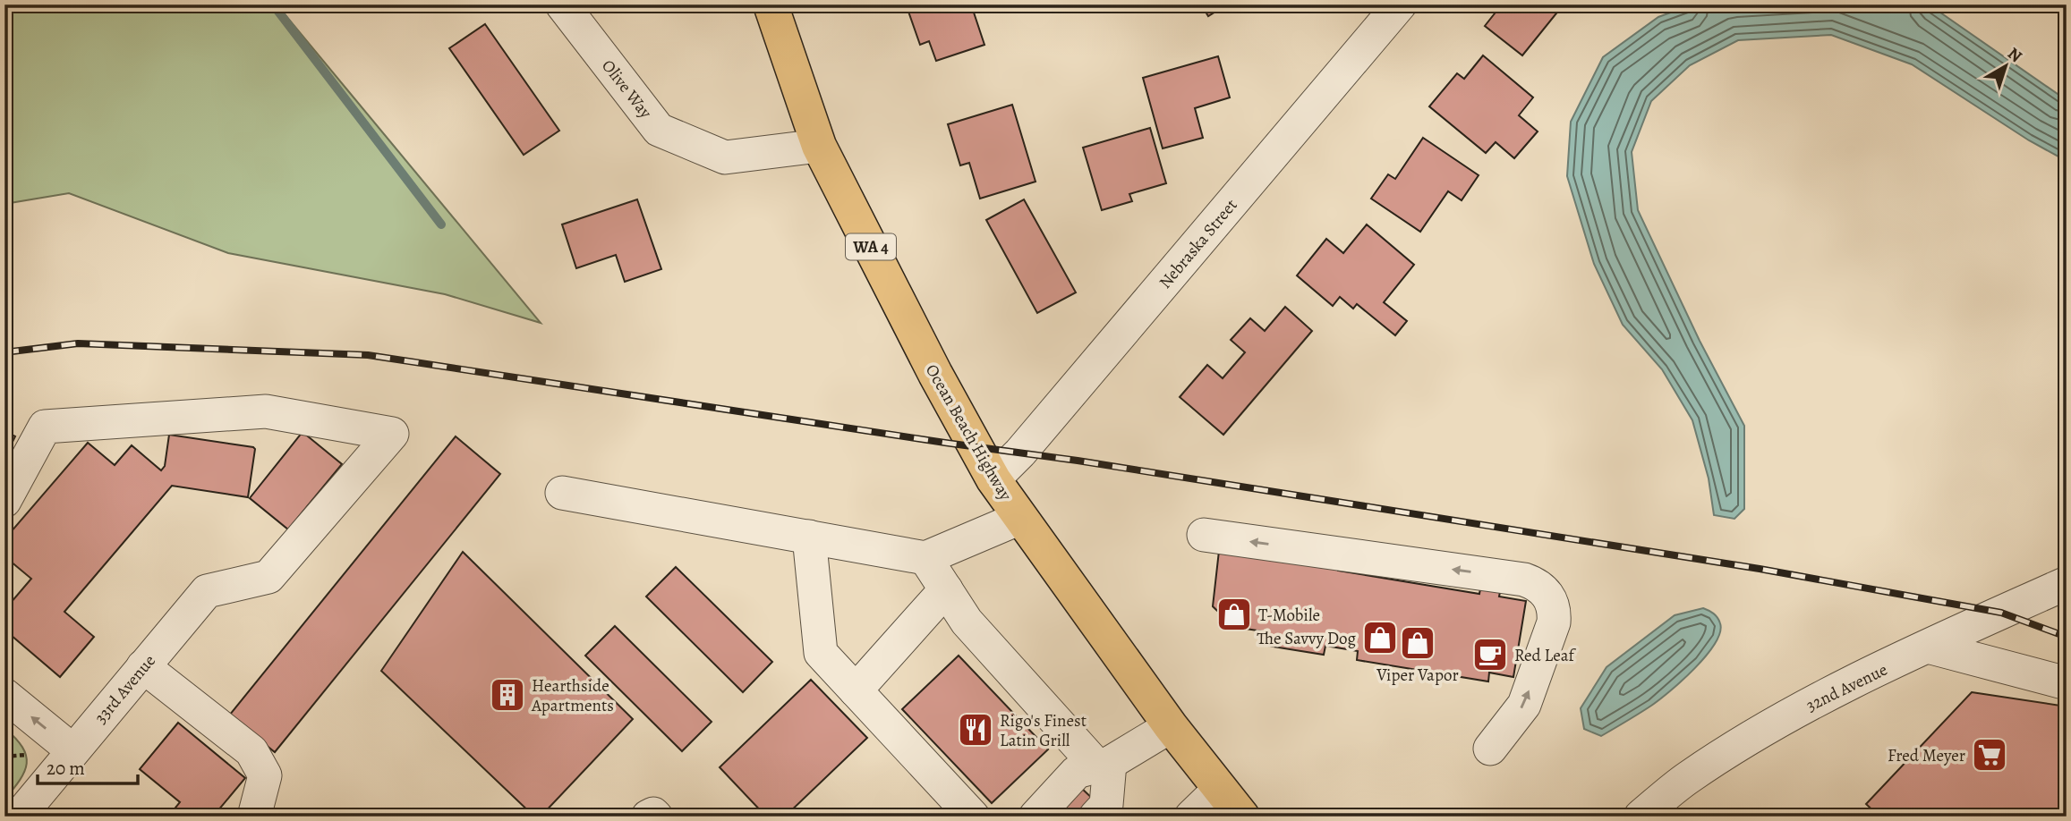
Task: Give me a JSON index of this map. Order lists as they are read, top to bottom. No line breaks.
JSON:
{"streets":{"main road":["WA 4","Ocean Beach Highway"],"street":["Olive Way","Nebraska Street","32nd Avenue","33rd Avenue"]},"crossings":[["Olive Way","Ocean Beach Highway"],["Nebraska Street","Ocean Beach Highway"]],"places":{"shop":["T-Mobile","The Savvy Dog","Viper Vapor"],"cafe":["Red Leaf"],"building":["Hearthside Apartments"],"restaurant":["Rigo's Finest Latin Grill"],"supermarket":["Fred Meyer"]},"scale_bar":"20 m","north":"top right"}
